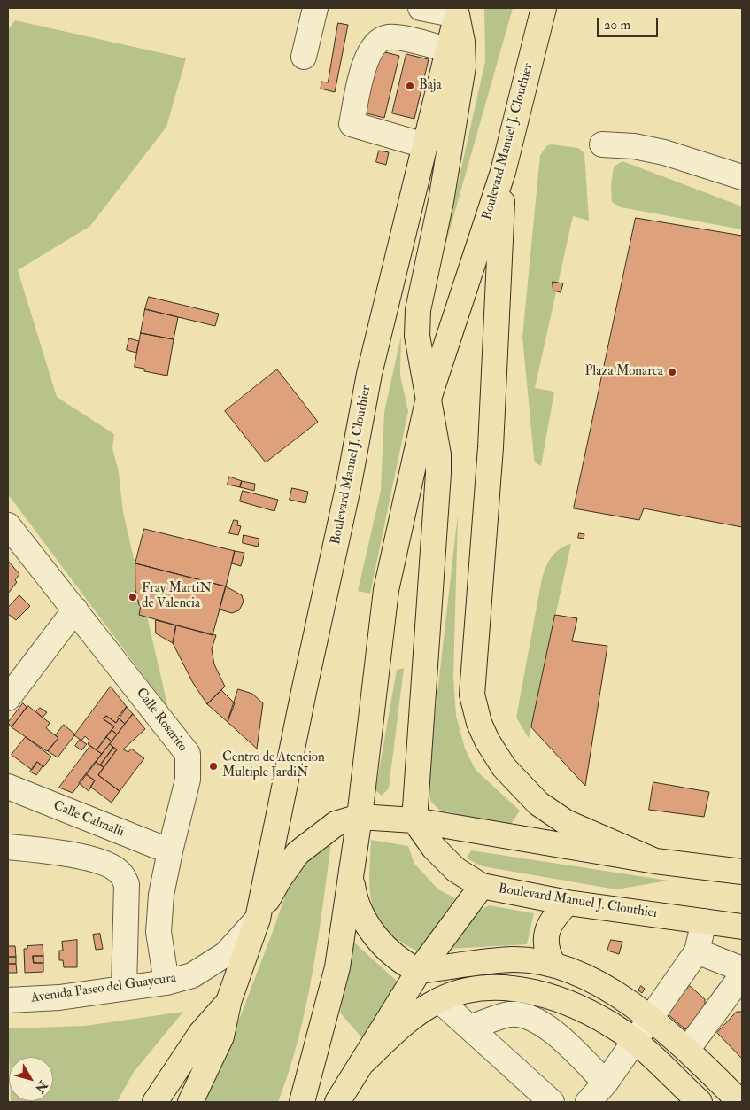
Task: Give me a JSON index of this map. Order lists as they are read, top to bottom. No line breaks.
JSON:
{"streets":{"main road":["Boulevard Manuel J. Clouthier"],"street":["Calle Rosarito","Calle Calmalli","Avenida Paseo del Guaycura"]},"crossings":[["Boulevard Manuel J. Clouthier","Avenida Paseo del Guaycura"],["Calle Rosarito","Calle Calmalli"],["Calle Rosarito","Avenida Paseo del Guaycura"]],"places":["Baja","Plaza Monarca","Fray MartiN de Valencia","Centro de Atencion Multiple JardiN"],"scale_bar":"20 m","north":"bottom right"}
